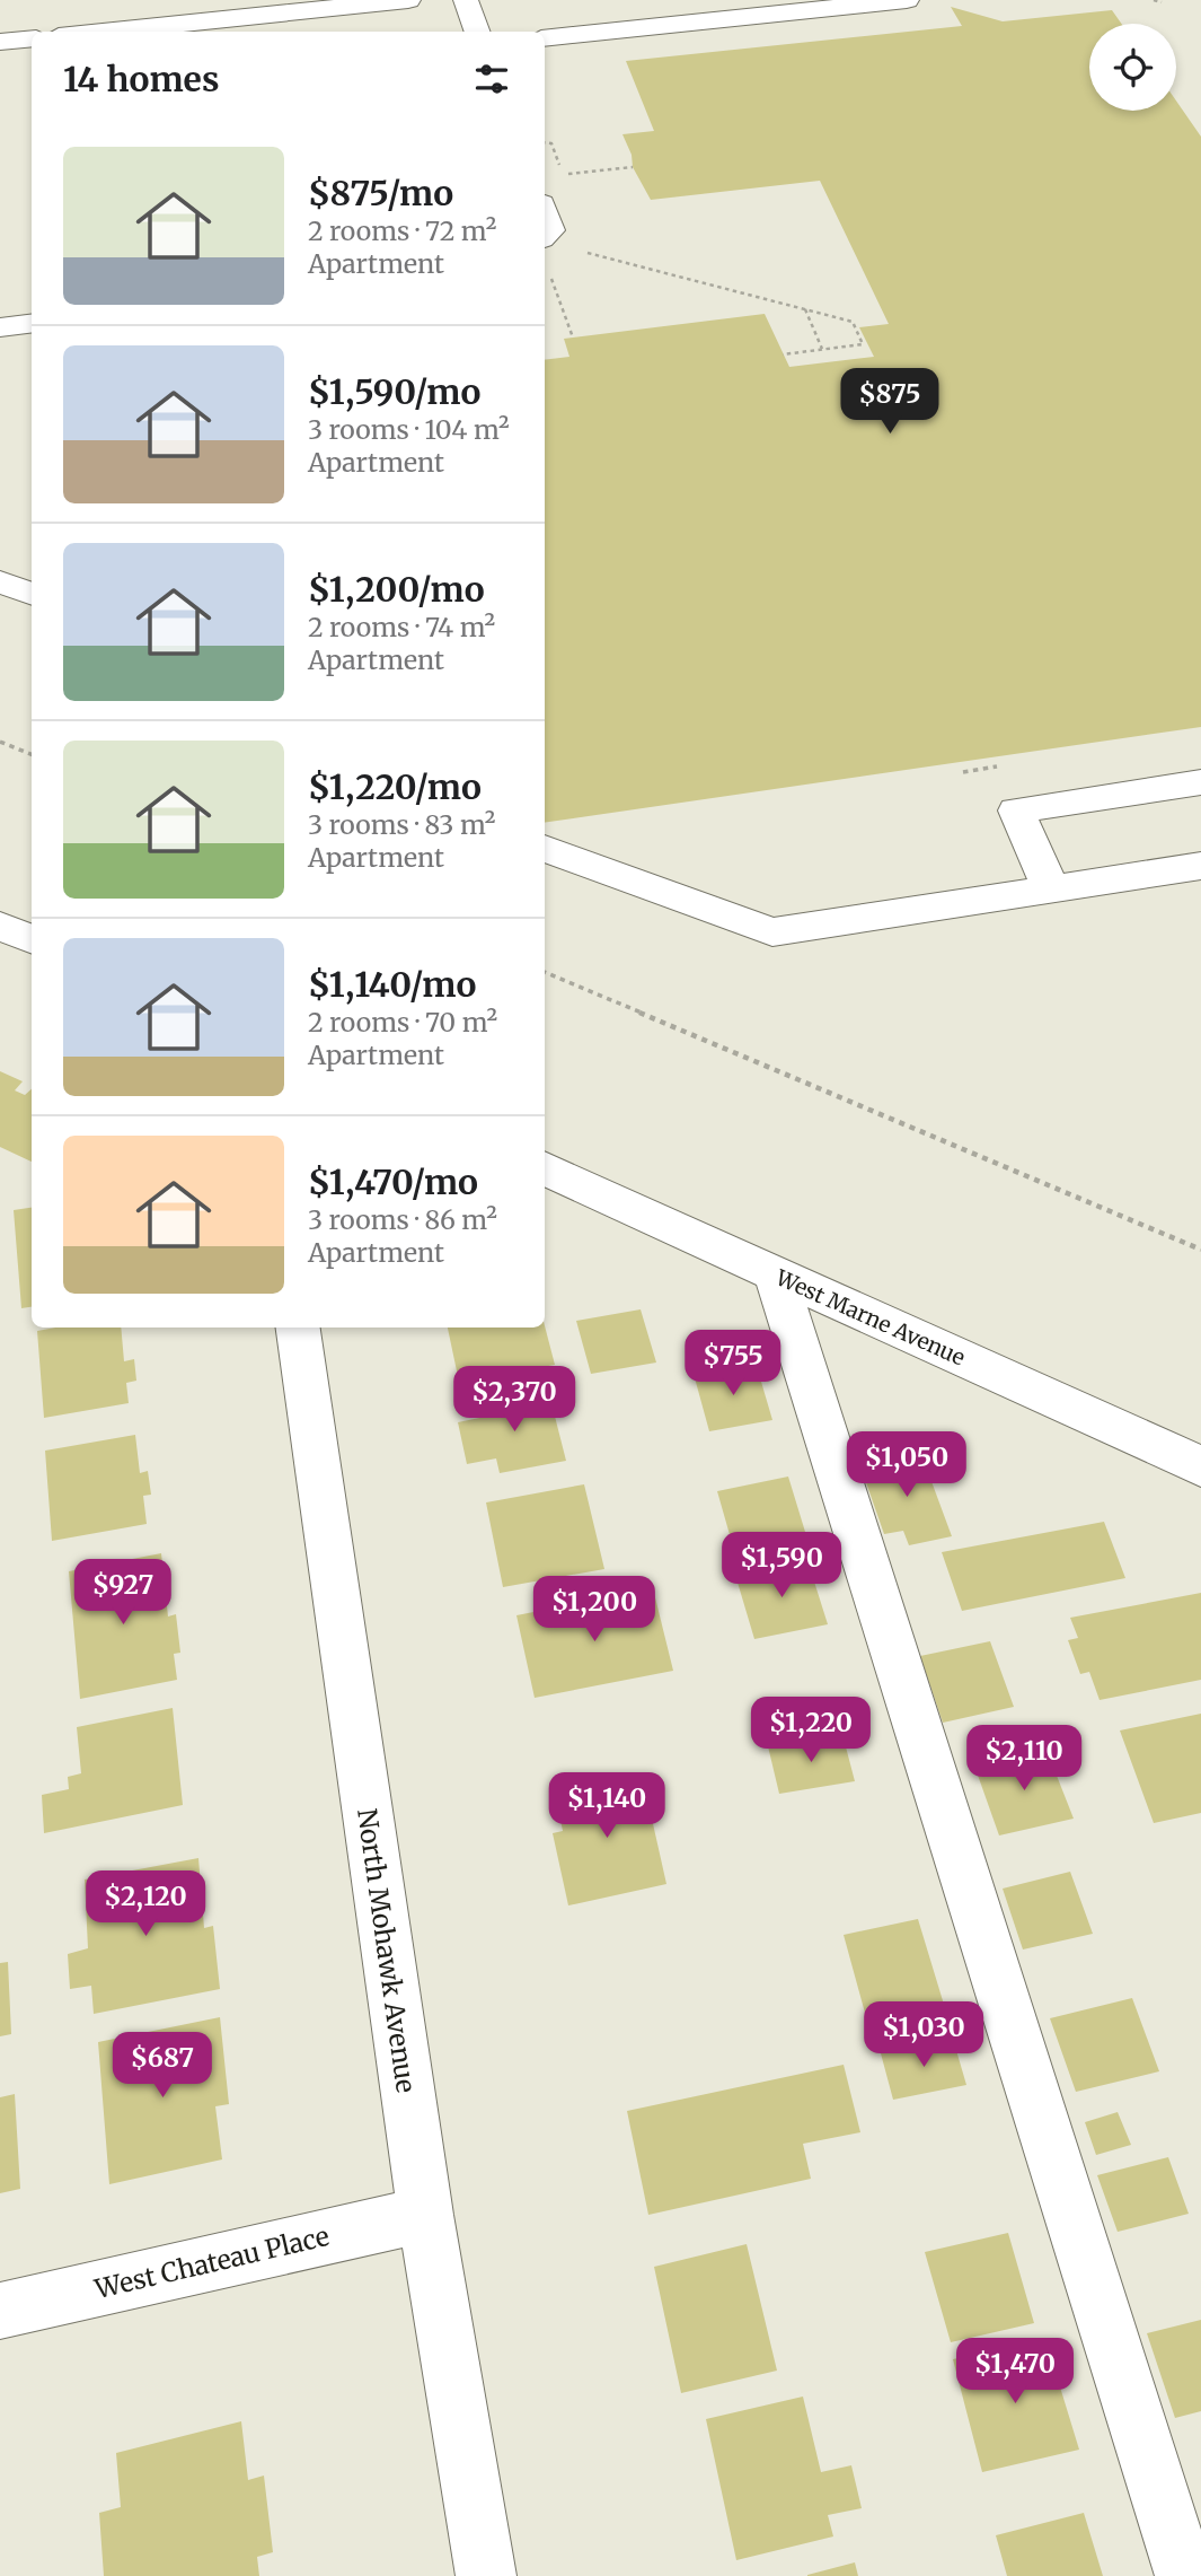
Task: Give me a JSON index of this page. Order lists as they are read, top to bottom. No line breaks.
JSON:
{"streets":{"street":["West Marne Avenue","North Mohawk Avenue","West Chateau Place"]},"crossings":[["North Mohawk Avenue","West Chateau Place"]],"page":{"heading":"14 homes","list":[{"name":"$875/mo","note":"2 rooms · 72 m² · Apartment"},{"name":"$1,590/mo","note":"3 rooms · 104 m² · Apartment"},{"name":"$1,200/mo","note":"2 rooms · 74 m² · Apartment"},{"name":"$1,220/mo","note":"3 rooms · 83 m² · Apartment"},{"name":"$1,140/mo","note":"2 rooms · 70 m² · Apartment"},{"name":"$1,470/mo","note":"3 rooms · 86 m² · Apartment"}],"price":["$875","$755","$2,370","$1,050","$1,590","$927","$1,200","$1,220","$2,110","$1,140","$2,120","$1,030","$687","$1,470"]}}
